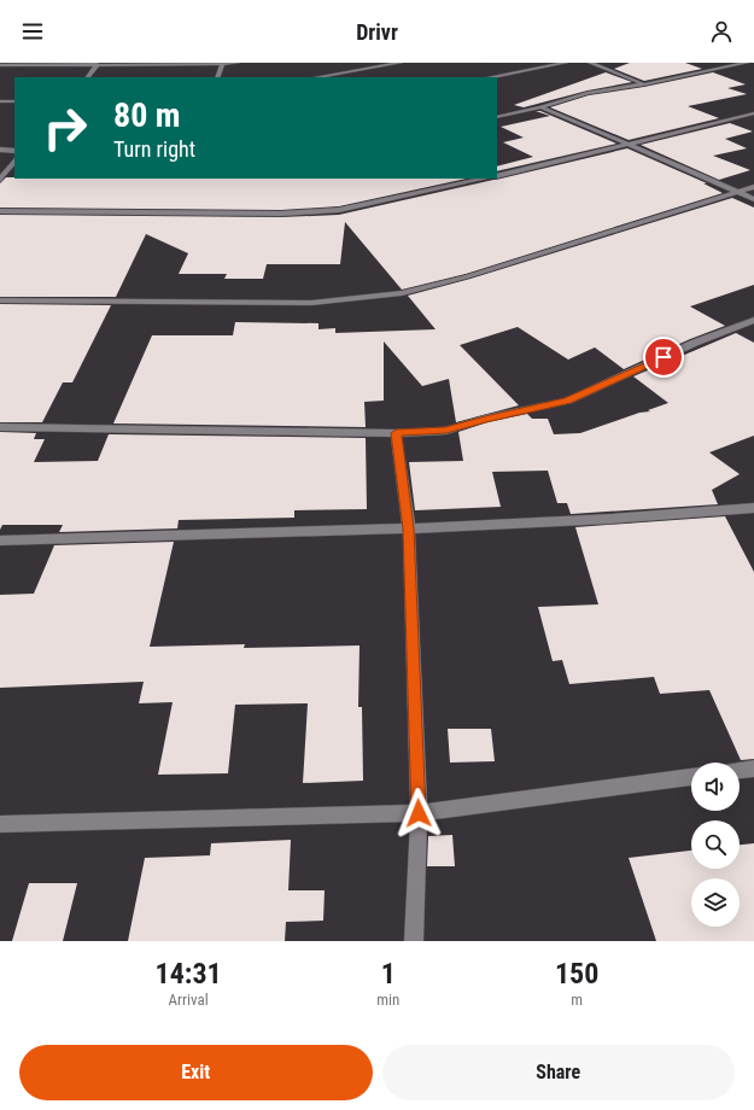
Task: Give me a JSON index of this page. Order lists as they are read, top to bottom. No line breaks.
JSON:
{"page":{"header":"Drivr","turn":["80 m","Turn right"],"eta":["14:31","Arrival","1","min","150","m"],"buttons":["Exit","Share"]}}
